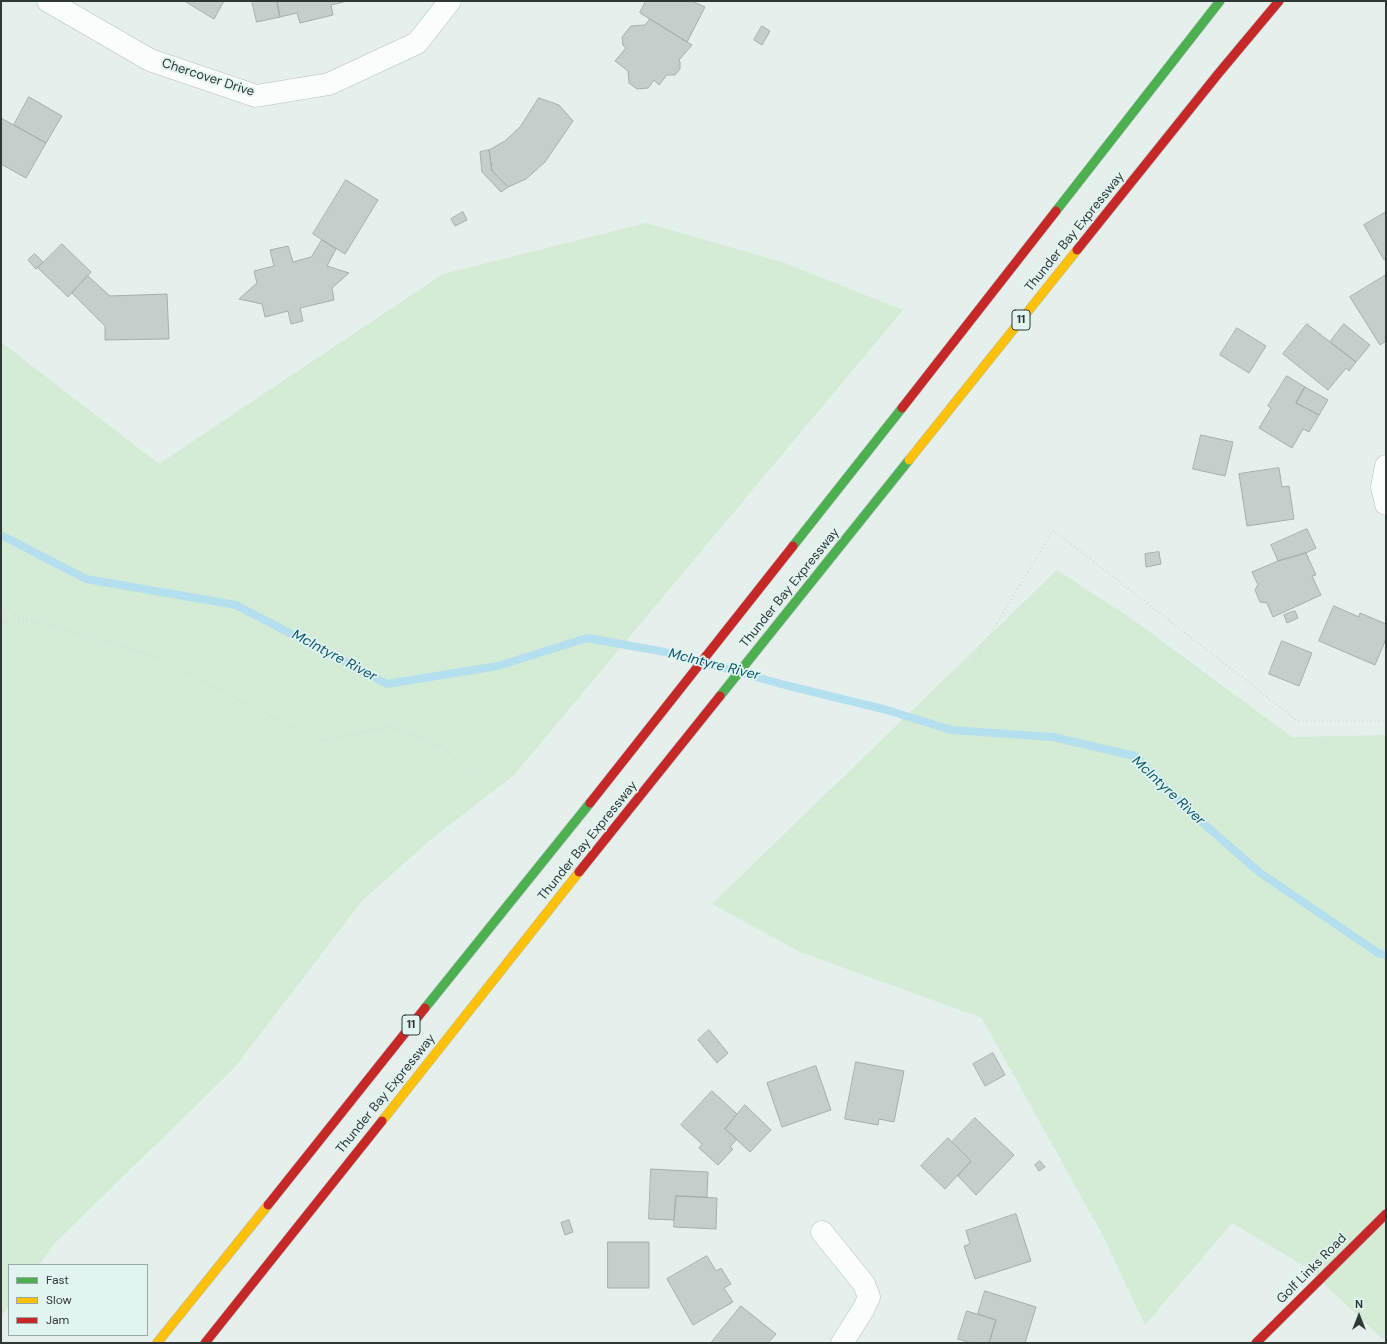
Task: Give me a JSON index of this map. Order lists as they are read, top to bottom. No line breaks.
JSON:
{"streets":{"main road":["Thunder Bay Expressway","11","Golf Links Road"],"street":["Chercover Drive"]},"water":["McIntyre River"],"legend":["Fast","Slow","Jam"],"north":"top"}
